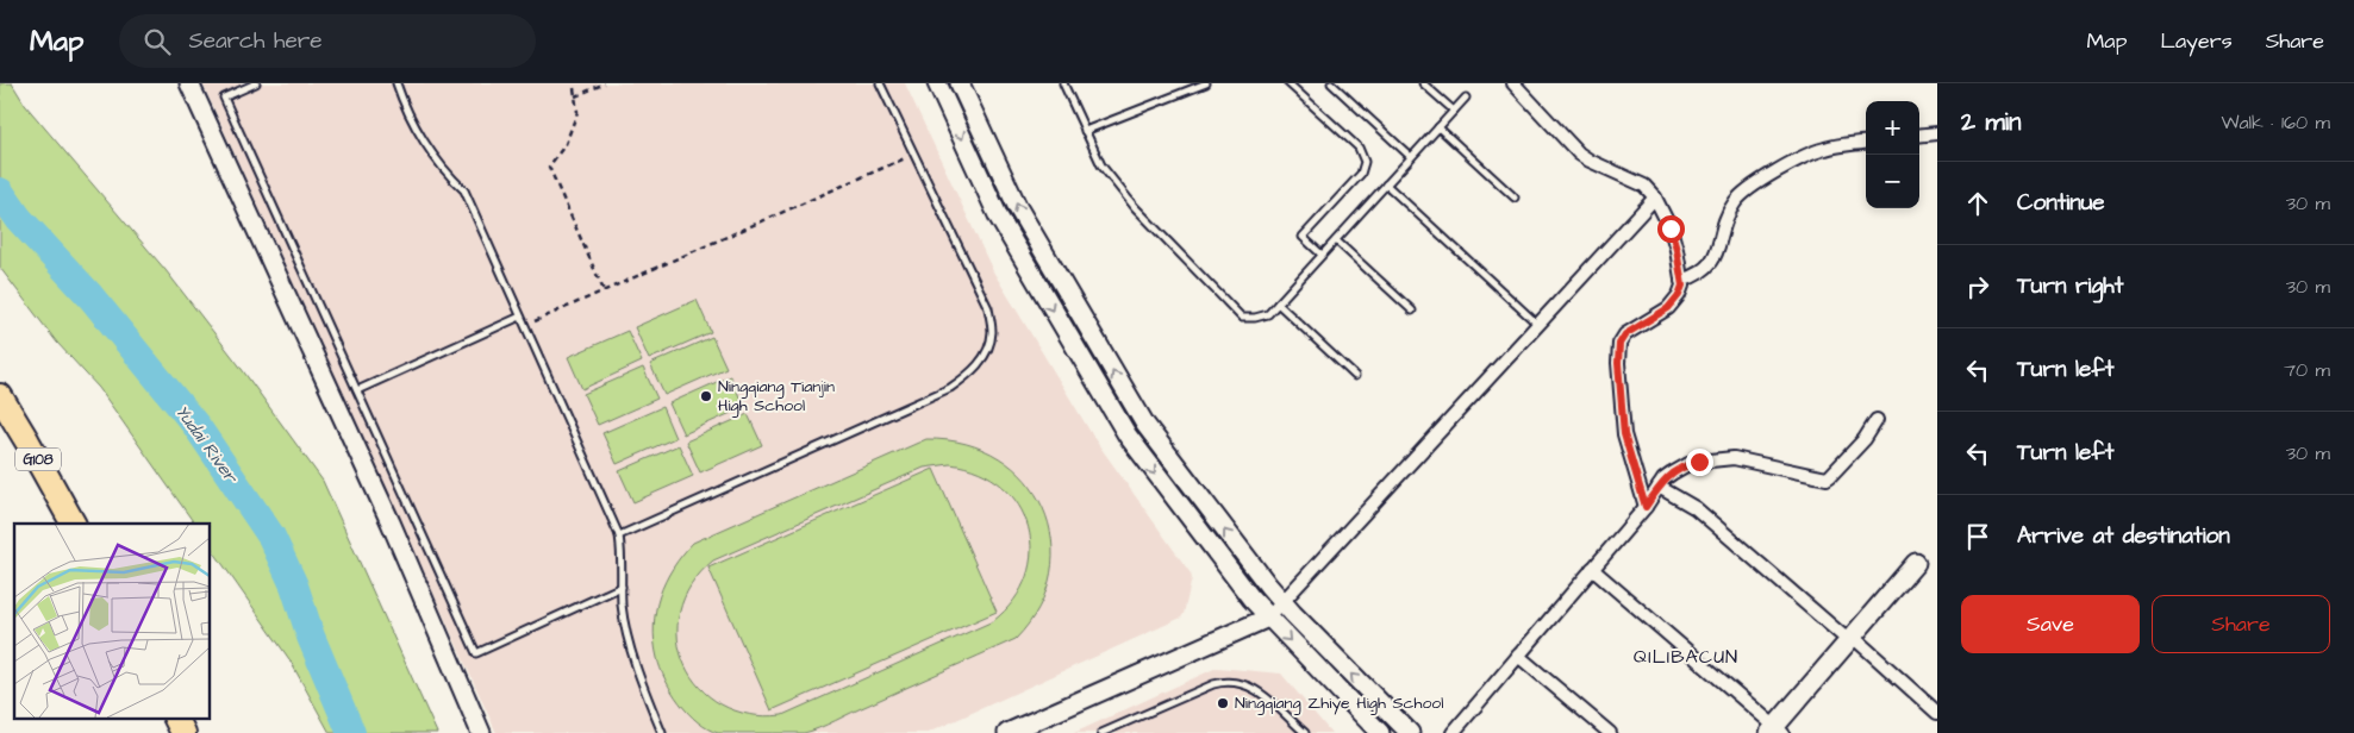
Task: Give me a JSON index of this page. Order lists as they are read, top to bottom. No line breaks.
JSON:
{"streets":{"highway":["G108"]},"districts":["QILIBACUN"],"water":["Yudai River"],"places":["Ningqiang Tianjin High School","Ningqiang Zhiye High School"],"page":{"header":"Map","search":"Search here","nav":["Map","Layers","Share"],"heading":["2 min","Walk · 160 m"],"map_buttons":["+","−"],"list":[["Continue","30 m"],["Turn right","30 m"],["Turn left","70 m"],["Turn left","30 m"],"Arrive at destination"],"buttons":["Save","Share"]}}
